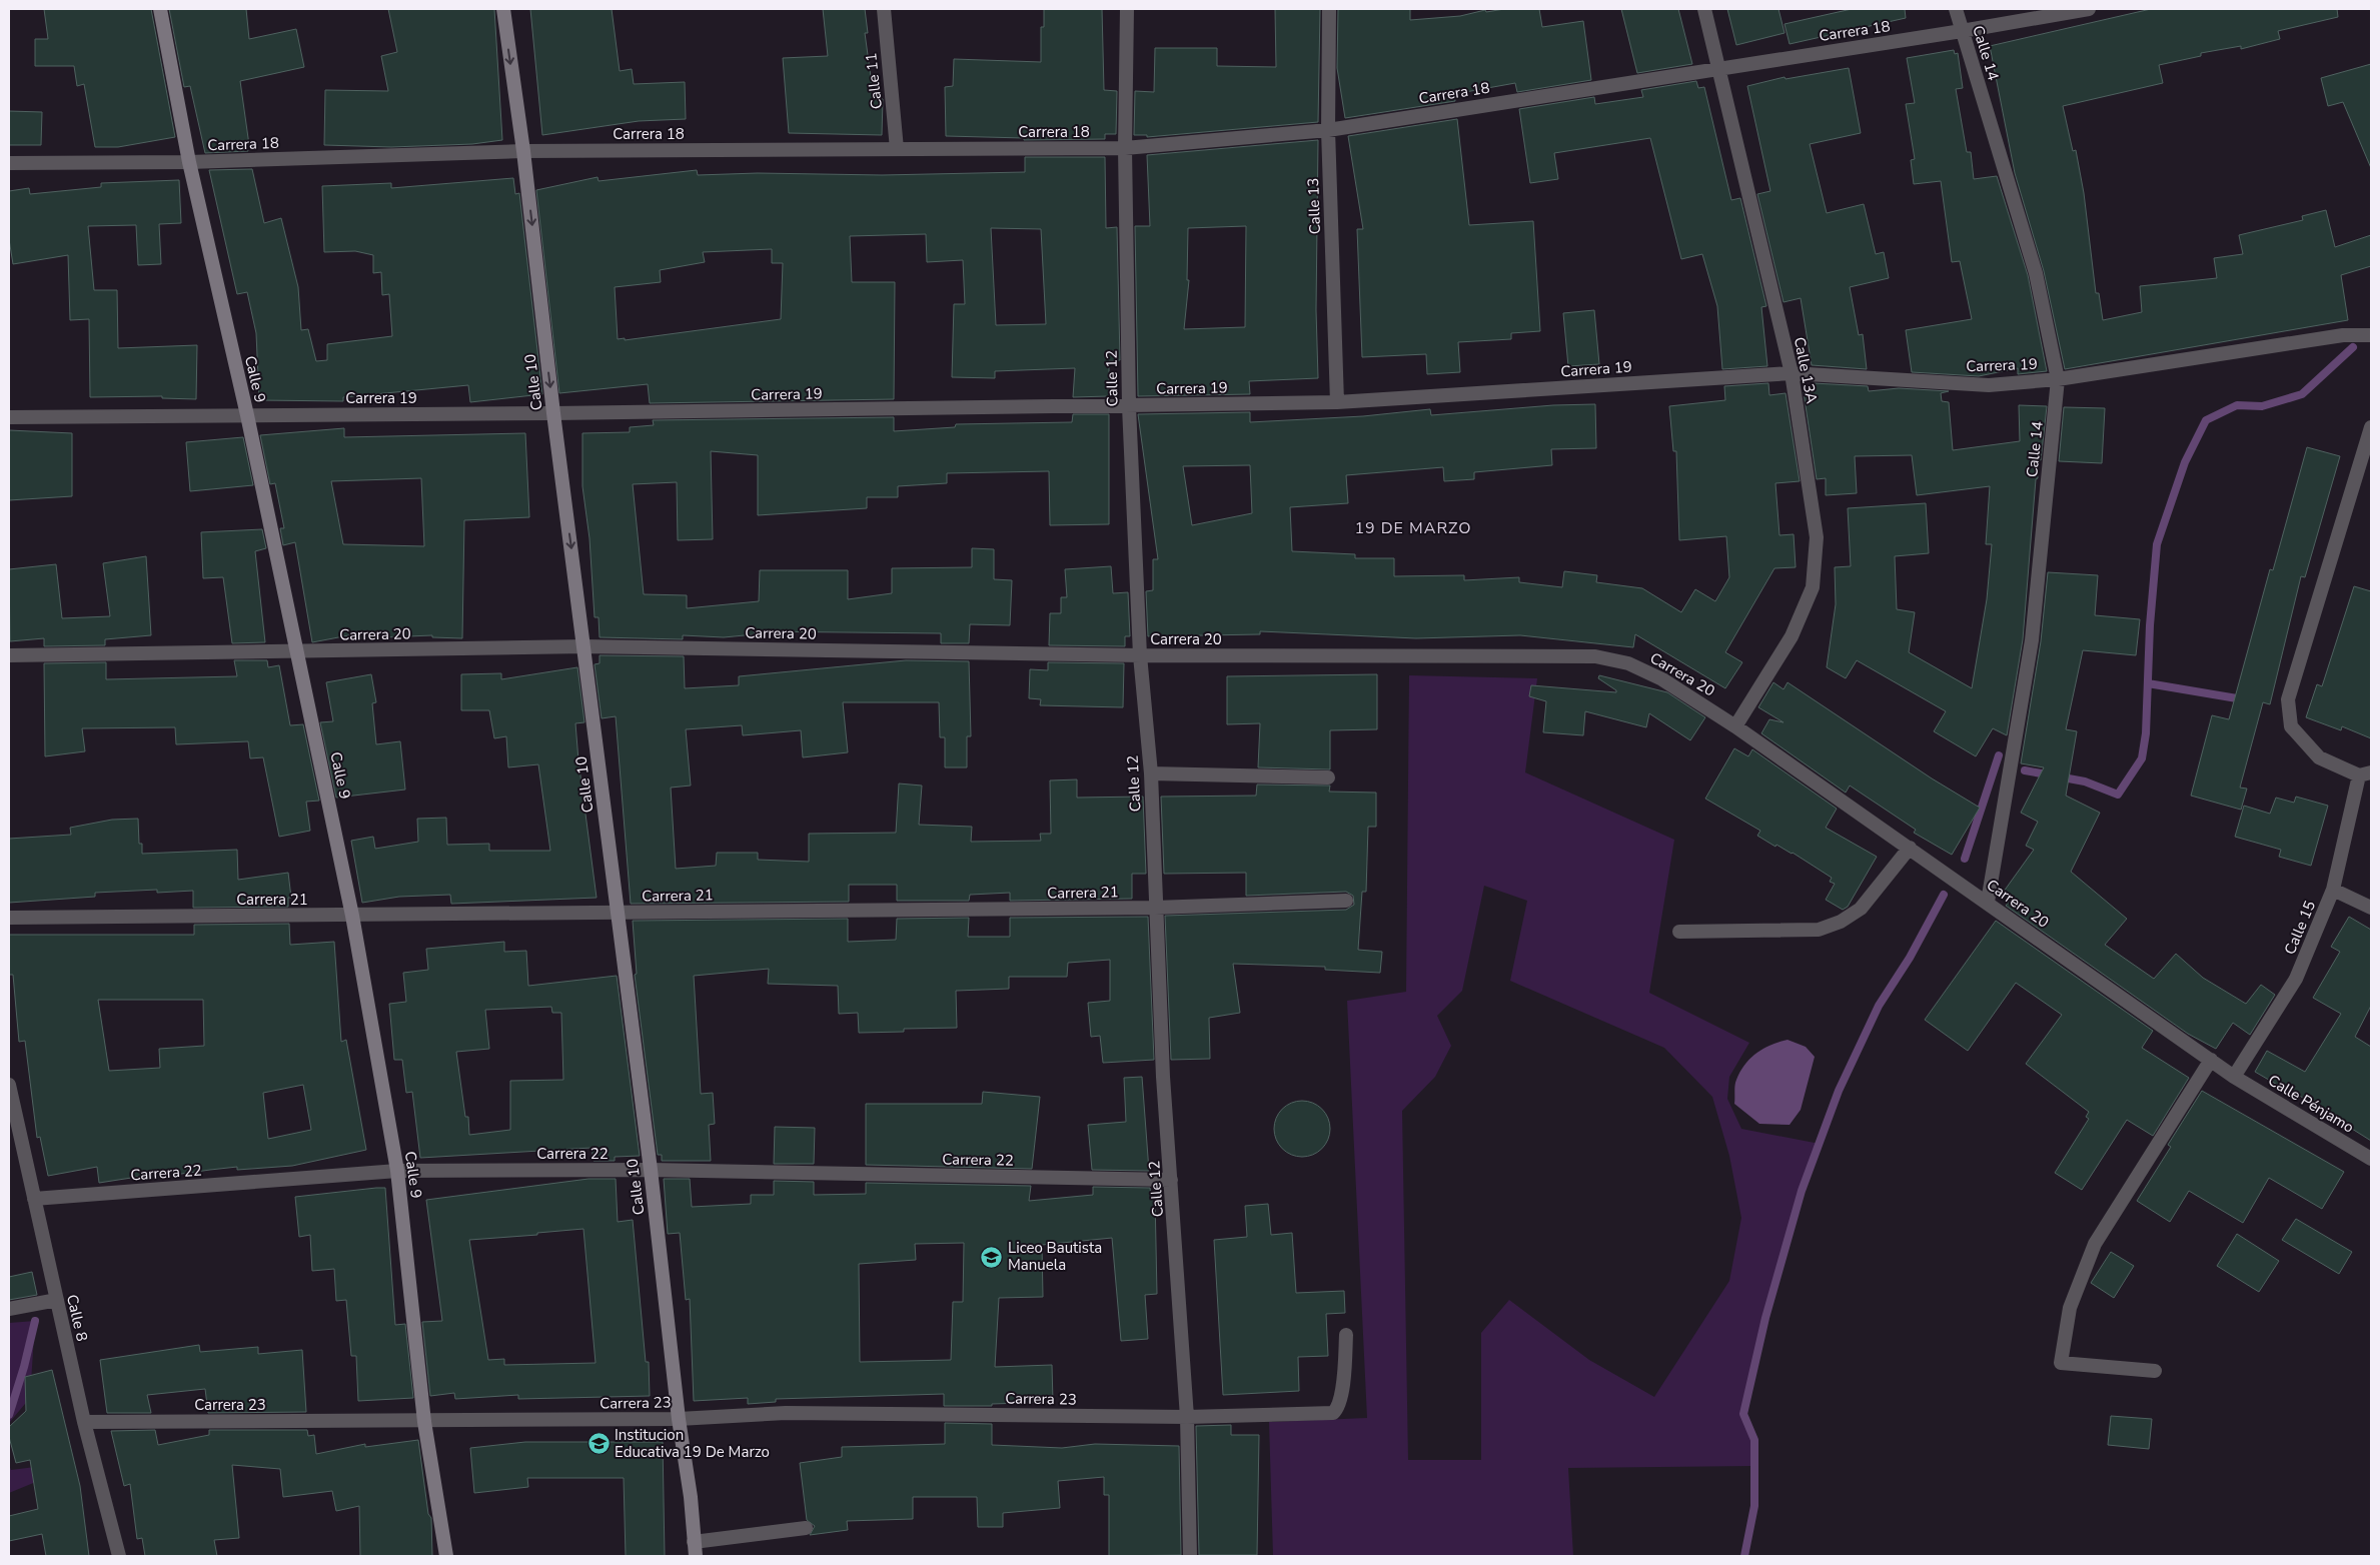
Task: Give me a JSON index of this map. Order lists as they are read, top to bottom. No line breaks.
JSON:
{"streets":{"main road":["Calle 9","Calle 10"],"street":["Carrera 18","Calle 14","Calle 11","Calle 13","Carrera 19","Calle 13A","Calle 12","Carrera 20","Carrera 21","Calle 15","Calle Pénjamo","Carrera 22","Calle 8","Carrera 23"]},"crossings":[["Carrera 18","Calle 14"],["Carrera 18","Calle 11"],["Carrera 18","Calle 13"],["Carrera 18","Calle 13A"],["Carrera 18","Calle 12"],["Carrera 18","Calle 9"],["Carrera 18","Calle 10"],["Calle 14","Carrera 19"],["Calle 14","Carrera 20"],["Calle 13","Carrera 19"],["Carrera 19","Calle 13A"],["Carrera 19","Calle 12"],["Carrera 19","Calle 9"],["Carrera 19","Calle 10"],["Calle 13A","Carrera 20"],["Calle 12","Carrera 20"],["Calle 12","Carrera 21"],["Calle 12","Carrera 22"],["Calle 12","Carrera 23"],["Calle 9","Carrera 20"],["Calle 9","Carrera 21"],["Calle 9","Carrera 22"],["Calle 9","Carrera 23"],["Calle 10","Carrera 20"],["Calle 10","Carrera 21"],["Calle 10","Carrera 22"],["Calle 10","Carrera 23"],["Carrera 20","Calle 15"],["Carrera 20","Calle Pénjamo"],["Calle 15","Calle Pénjamo"],["Carrera 22","Calle 8"],["Calle 8","Carrera 23"]],"one_way":["Calle 10"],"districts":["19 DE MARZO"],"places":{"school or university":["Liceo Bautista Manuela","Institucion Educativa 19 De Marzo"]}}
